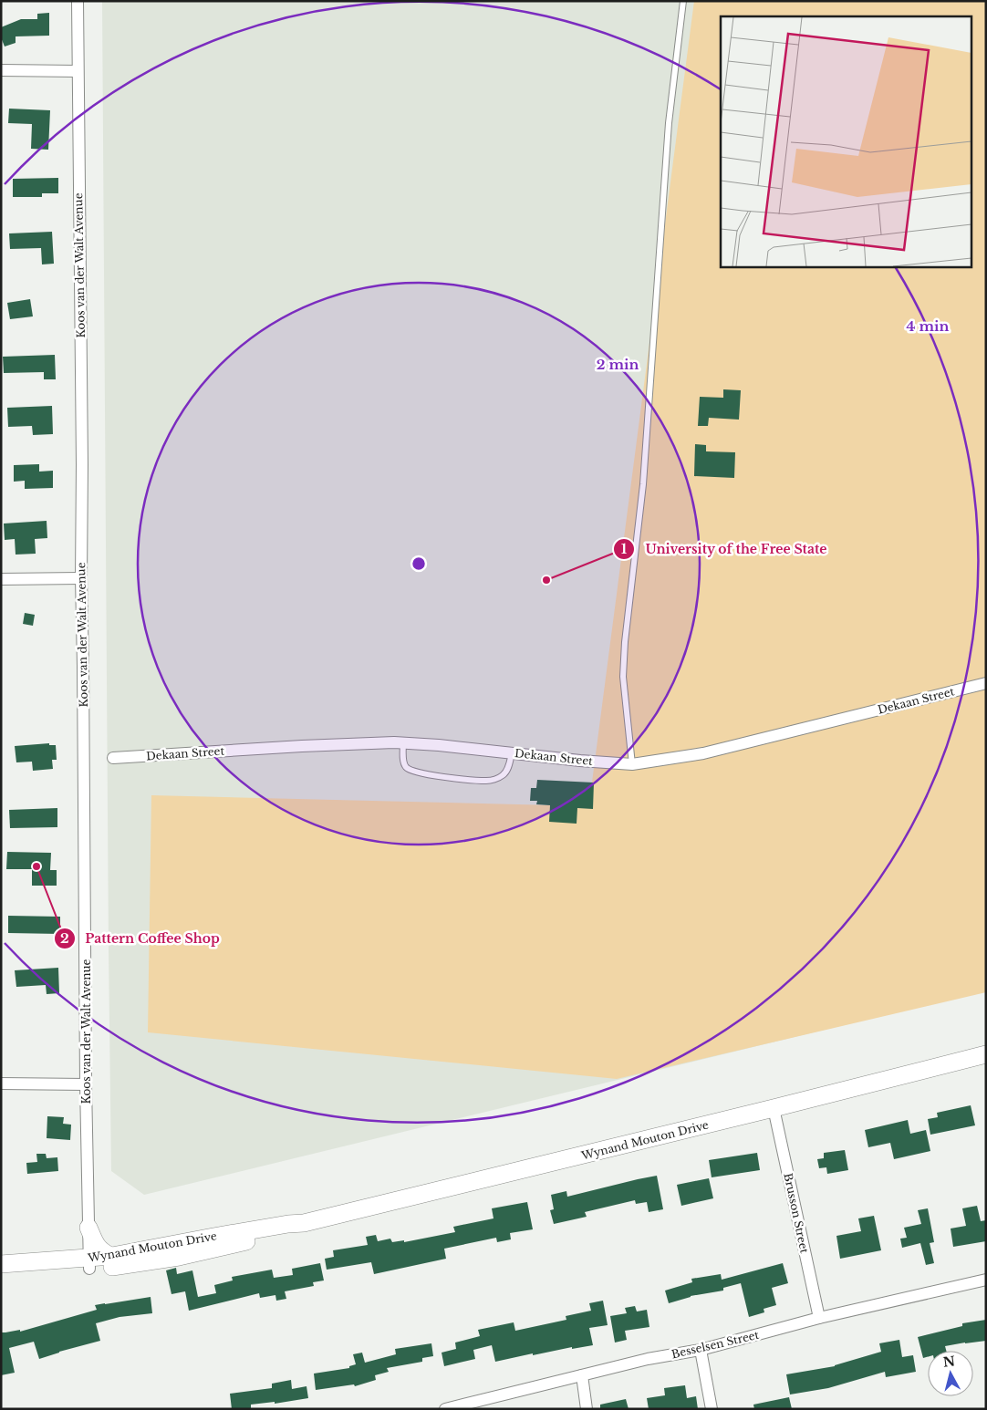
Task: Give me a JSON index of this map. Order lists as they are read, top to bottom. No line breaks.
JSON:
{"streets":{"street":["Koos van der Walt Avenue","Dekaan Street","Wynand Mouton Drive","Brusson Street","Besselsen Street"]},"crossings":[["Koos van der Walt Avenue","Wynand Mouton Drive"],["Wynand Mouton Drive","Brusson Street"],["Brusson Street","Besselsen Street"]],"places":["University of the Free State","Pattern Coffee Shop"],"north":"top","rings":["4 min","2 min"]}
